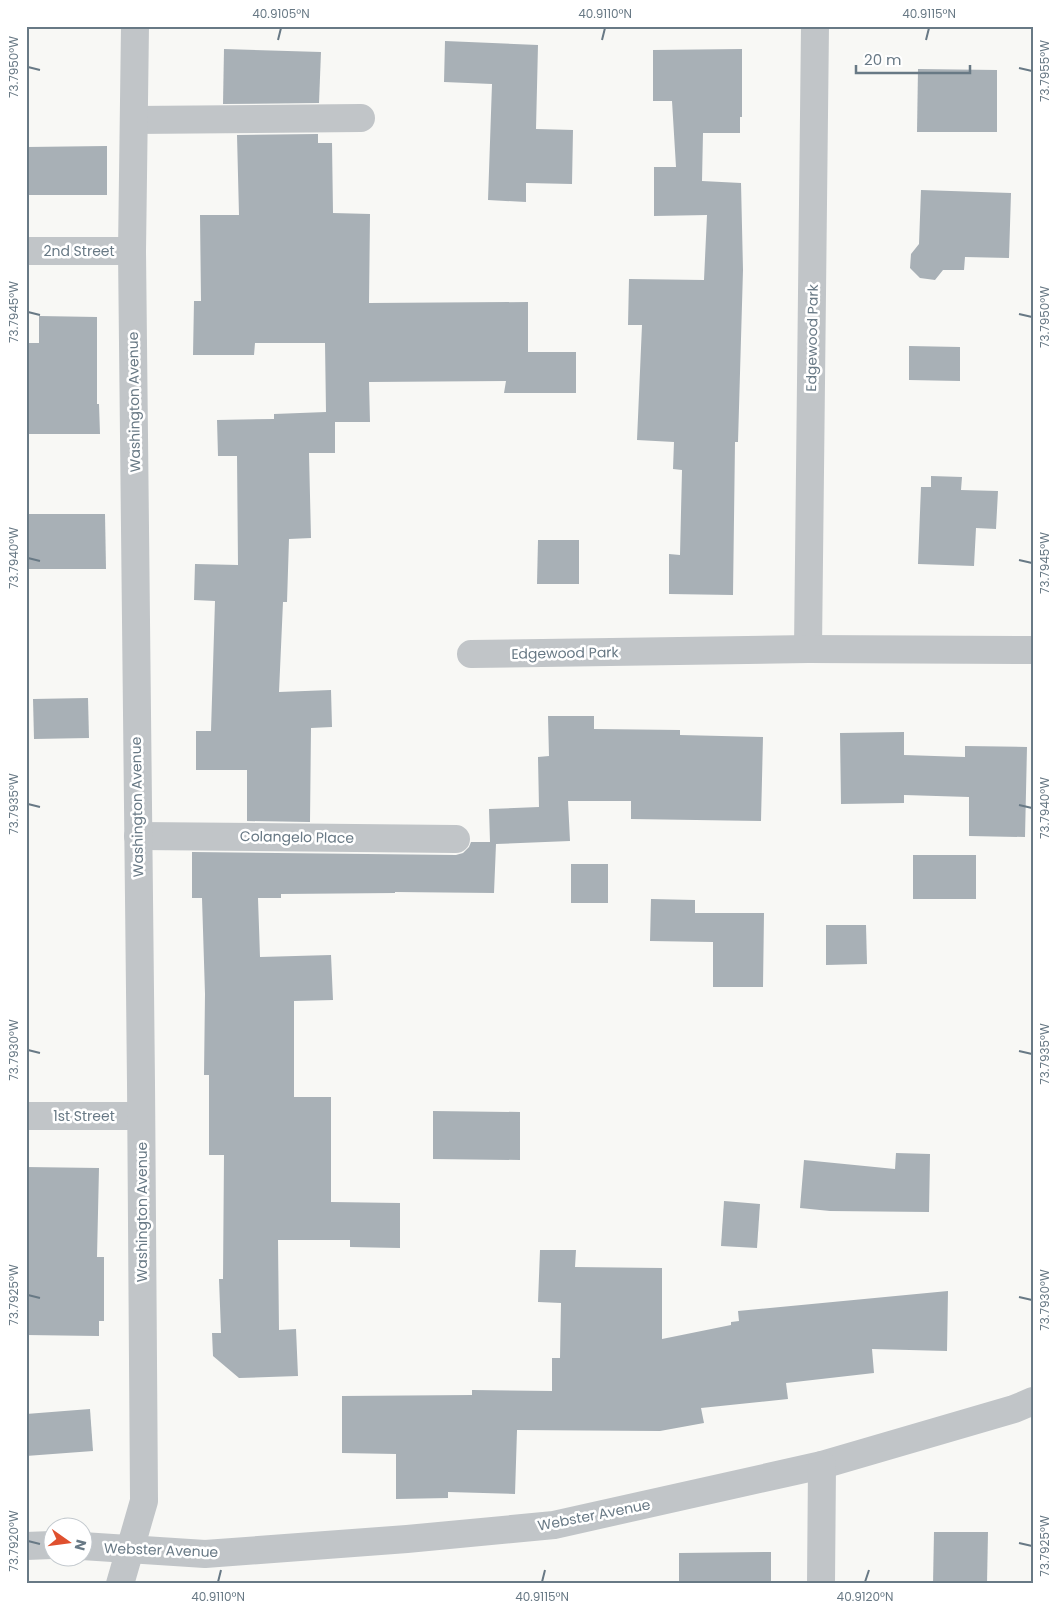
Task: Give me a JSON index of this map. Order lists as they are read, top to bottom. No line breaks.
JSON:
{"streets":{"street":["2nd Street","Edgewood Park","Washington Avenue","Colangelo Place","1st Street","Webster Avenue"]},"crossings":[["2nd Street","Washington Avenue"],["Washington Avenue","Colangelo Place"],["Washington Avenue","1st Street"],["Washington Avenue","Webster Avenue"]],"scale_bar":"20 m","north":"right","coordinates":["40.9105°N","40.9110°N","40.9115°N","73.7950°W","73.7955°W","73.7945°W","73.7940°W","73.7935°W","73.7930°W","73.7925°W","73.7920°W","40.9120°N"]}
